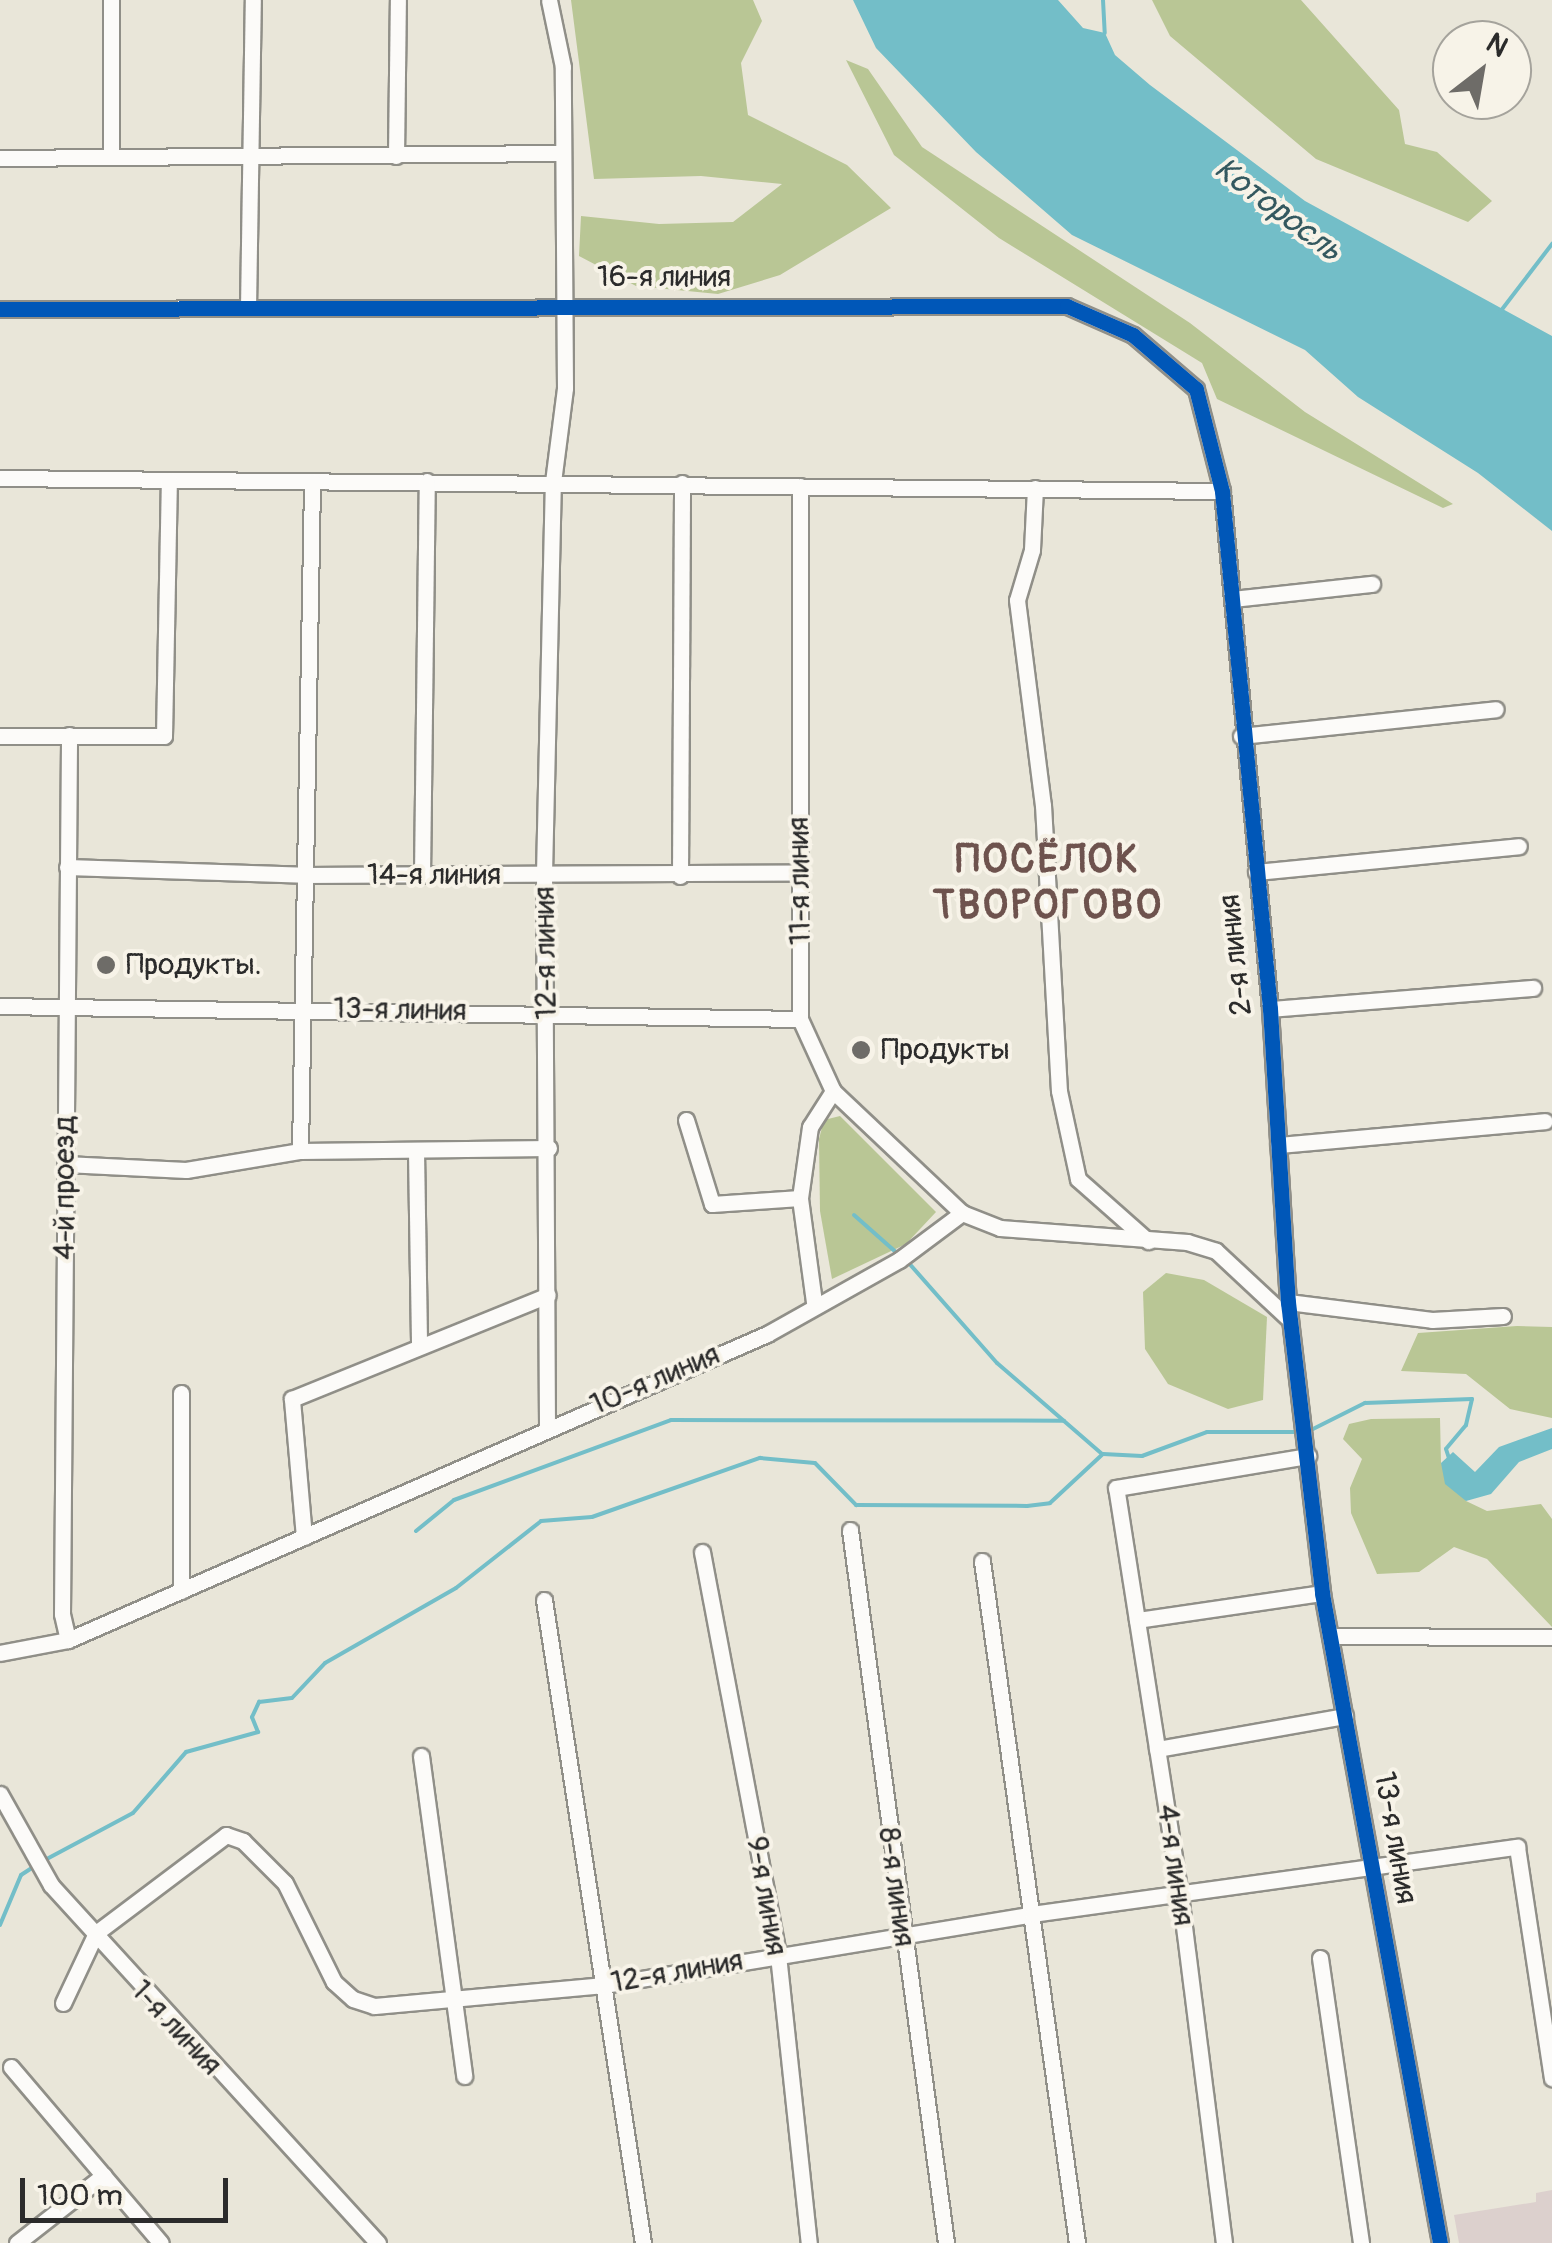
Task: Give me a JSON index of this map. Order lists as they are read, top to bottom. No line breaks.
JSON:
{"streets":{"street":["16-я линия","14-я линия","11-я линия","12-я линия","2-я линия","13-я линия","4-й проезд","10-я линия","4-я линия","8-я линия","9-я линия","1-я линия"]},"crossings":[["16-я линия","12-я линия"],["16-я линия","2-я линия"],["14-я линия","11-я линия"],["14-я линия","12-я линия"],["14-я линия","4-й проезд"],["11-я линия","13-я линия"],["11-я линия","10-я линия"],["12-я линия","13-я линия"],["12-я линия","10-я линия"],["12-я линия","4-я линия"],["12-я линия","8-я линия"],["12-я линия","9-я линия"],["12-я линия","1-я линия"],["2-я линия","13-я линия"],["2-я линия","4-я линия"],["13-я линия","4-й проезд"],["13-я линия","4-я линия"],["4-й проезд","10-я линия"]],"districts":["ПОСЁЛОК ТВОРОГОВО"],"water":["Которосль"],"places":["Продукты.","Продукты"],"scale_bar":"100 m","north":"top right"}
